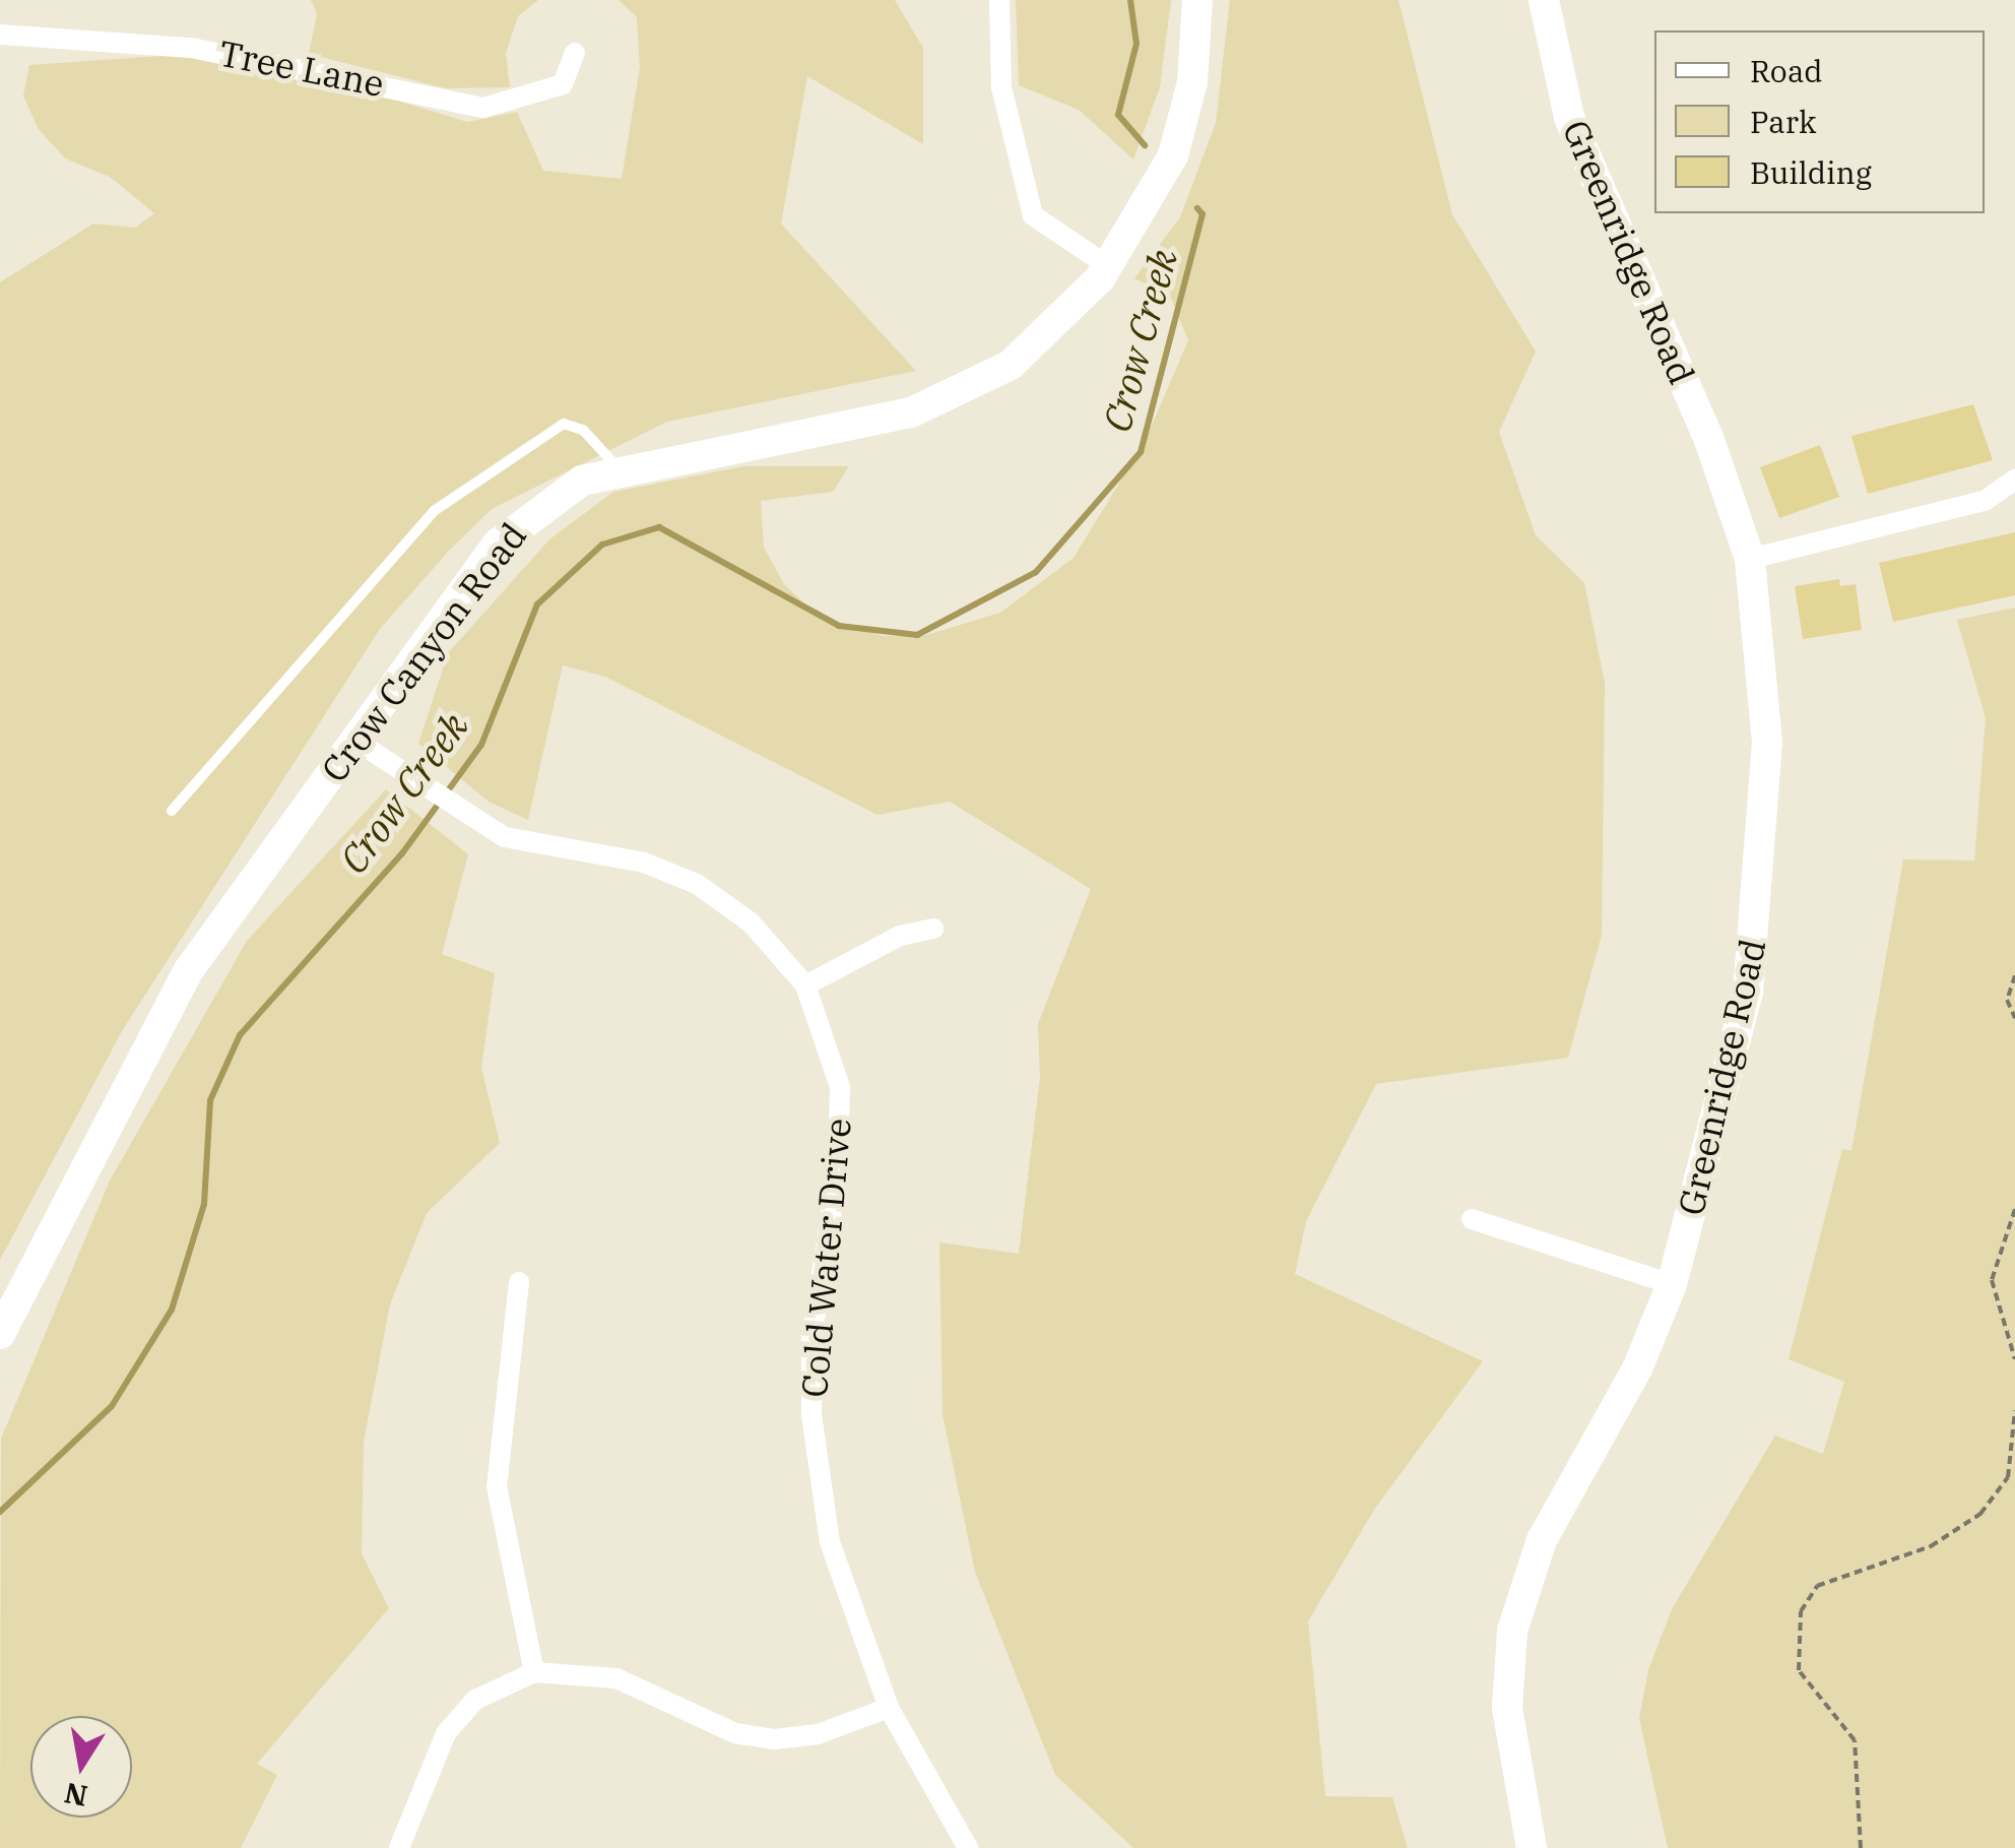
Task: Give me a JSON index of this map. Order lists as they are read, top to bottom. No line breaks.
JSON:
{"streets":{"street":["Tree Lane","Greenridge Road","Crow Canyon Road","Cold Water Drive"]},"crossings":[["Crow Canyon Road","Cold Water Drive"]],"water":["Crow Creek"],"legend":["Road","Park","Building"],"north":"bottom"}
